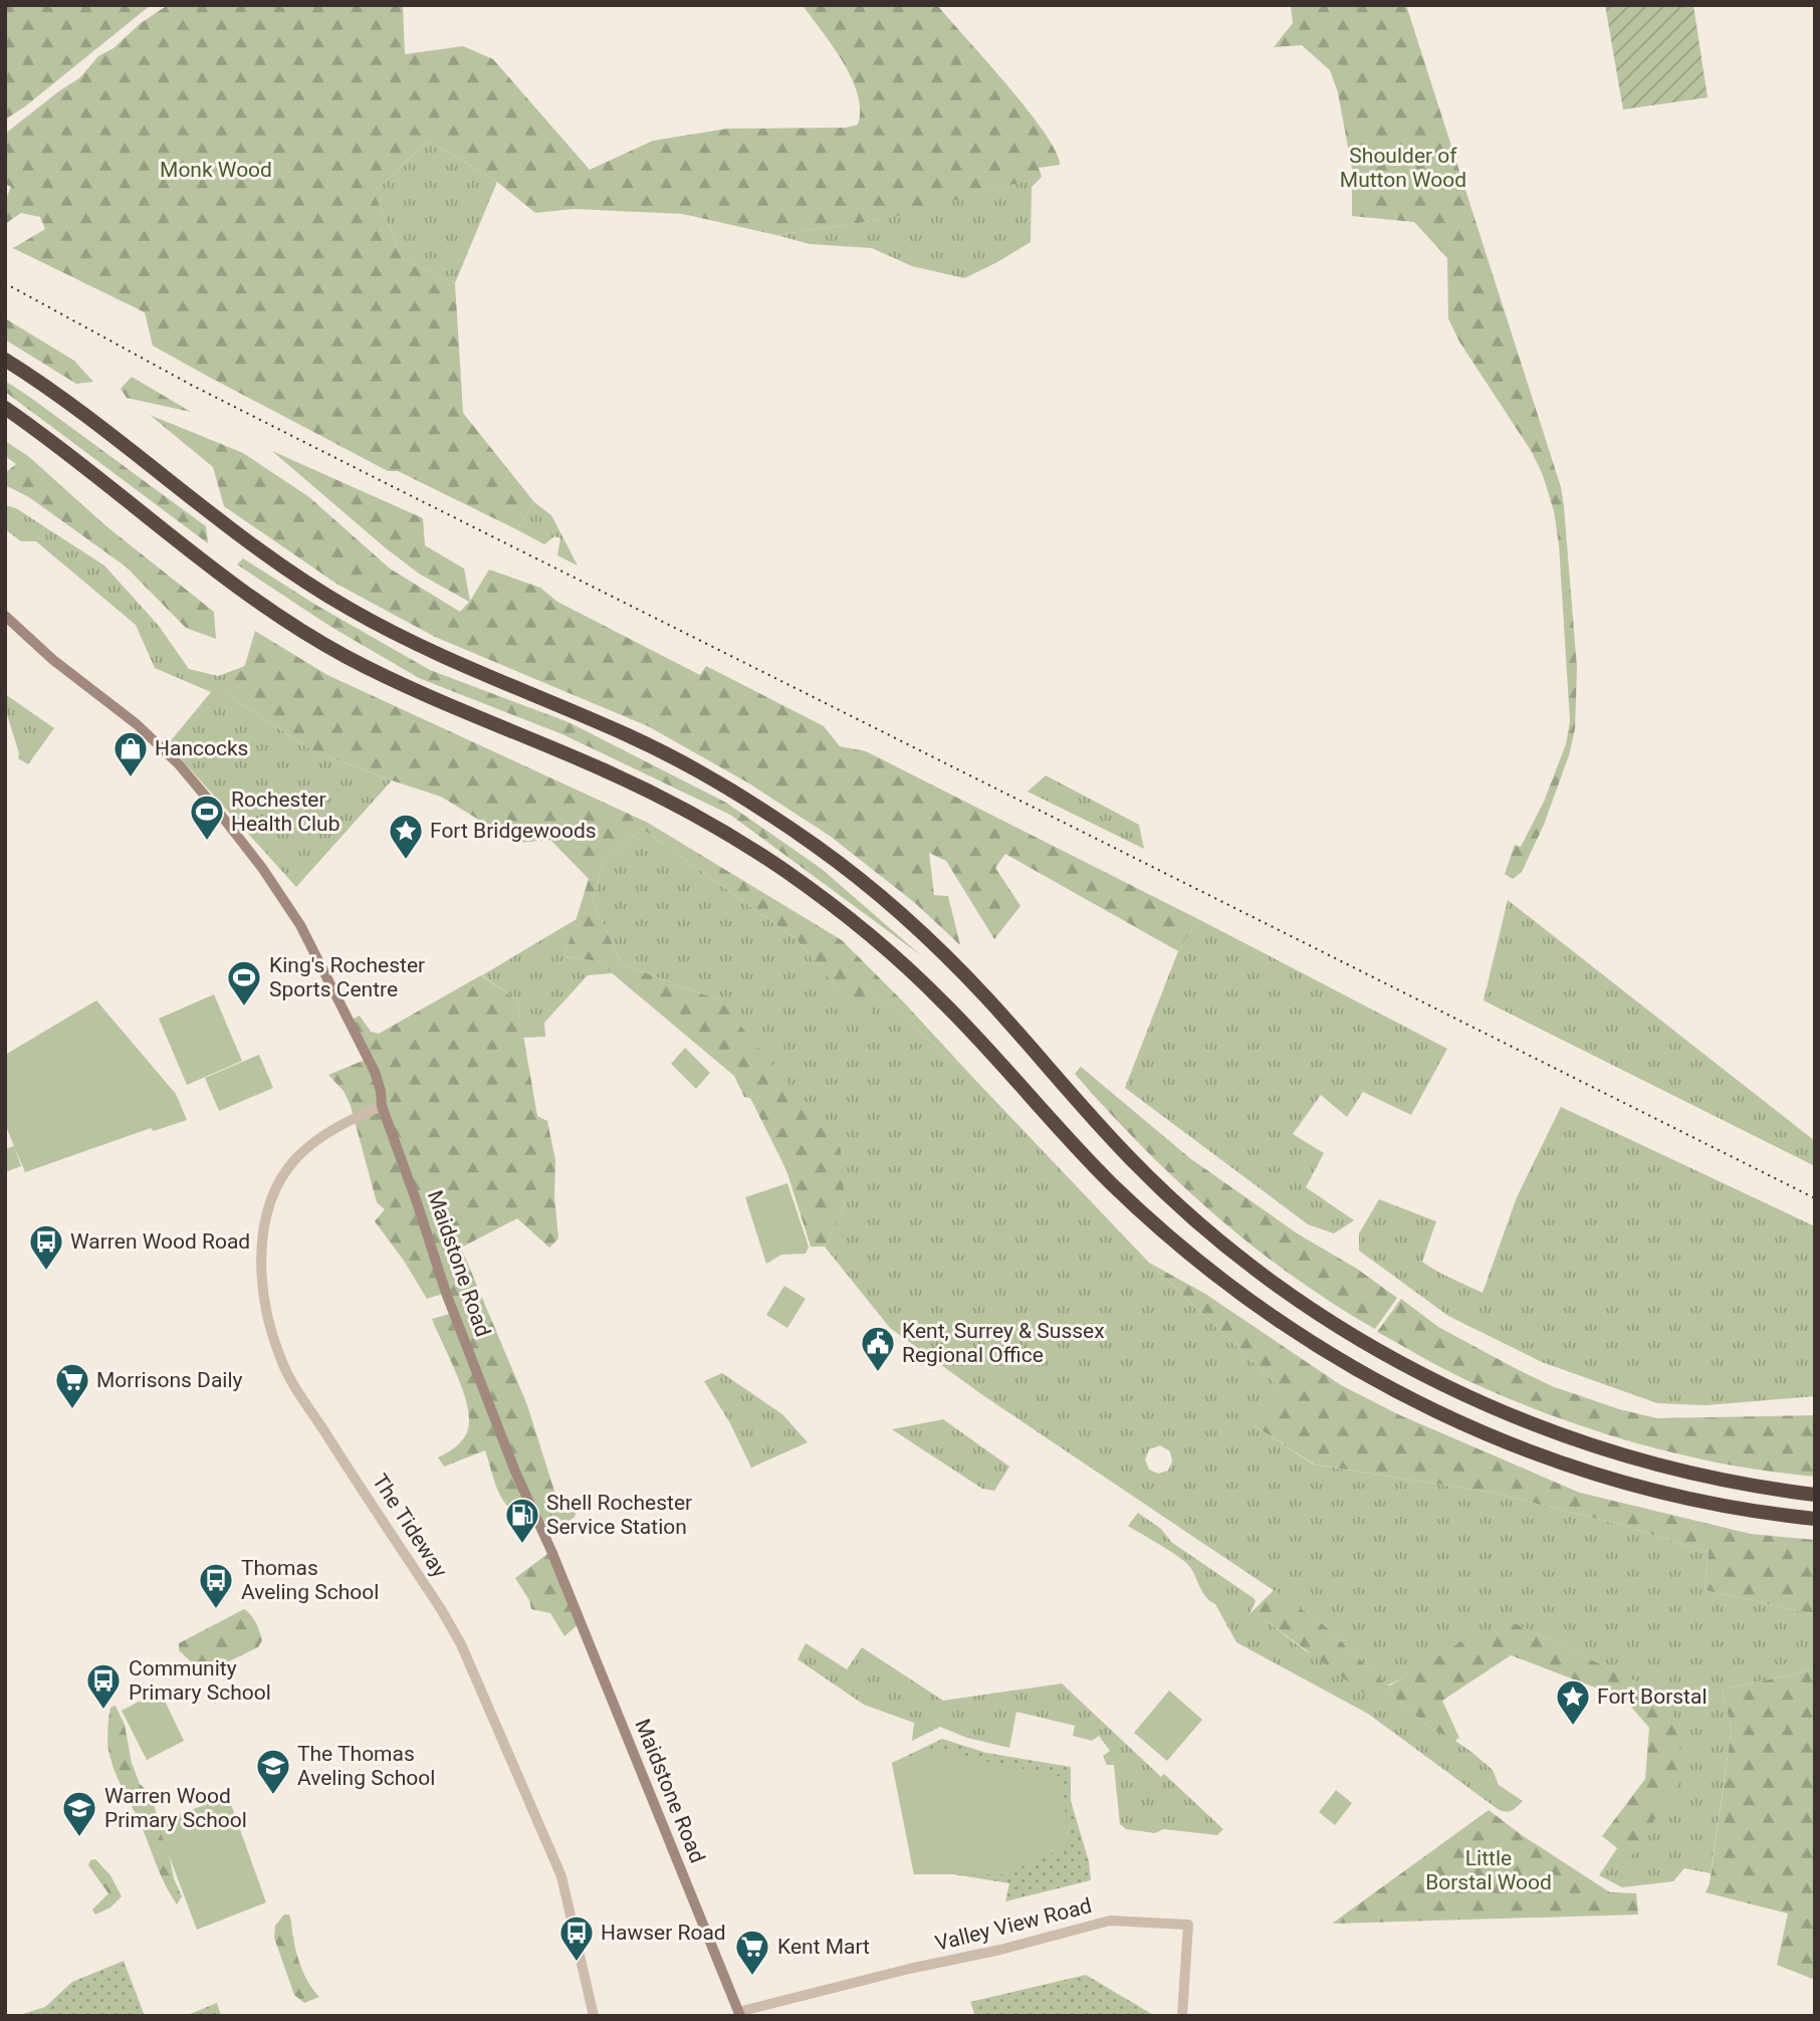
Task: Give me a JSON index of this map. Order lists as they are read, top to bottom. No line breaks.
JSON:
{"streets":{"main road":["Maidstone Road"],"street":["The Tideway","Valley View Road"]},"crossings":[["Maidstone Road","The Tideway"],["Maidstone Road","Valley View Road"]],"parks":["Shoulder of Mutton Wood","Monk Wood","Little Borstal Wood"],"places":{"shop":["Hancocks"],"sports":["Rochester Health Club","King's Rochester Sports Centre"],"place":["Fort Bridgewoods","Fort Borstal"],"bus stop":["Warren Wood Road","Thomas Aveling School","Community Primary School","Hawser Road"],"public building":["Kent, Surrey & Sussex Regional Office"],"supermarket":["Morrisons Daily","Kent Mart"],"fuel station":["Shell Rochester Service Station"],"school or university":["The Thomas Aveling School","Warren Wood Primary School"]}}
